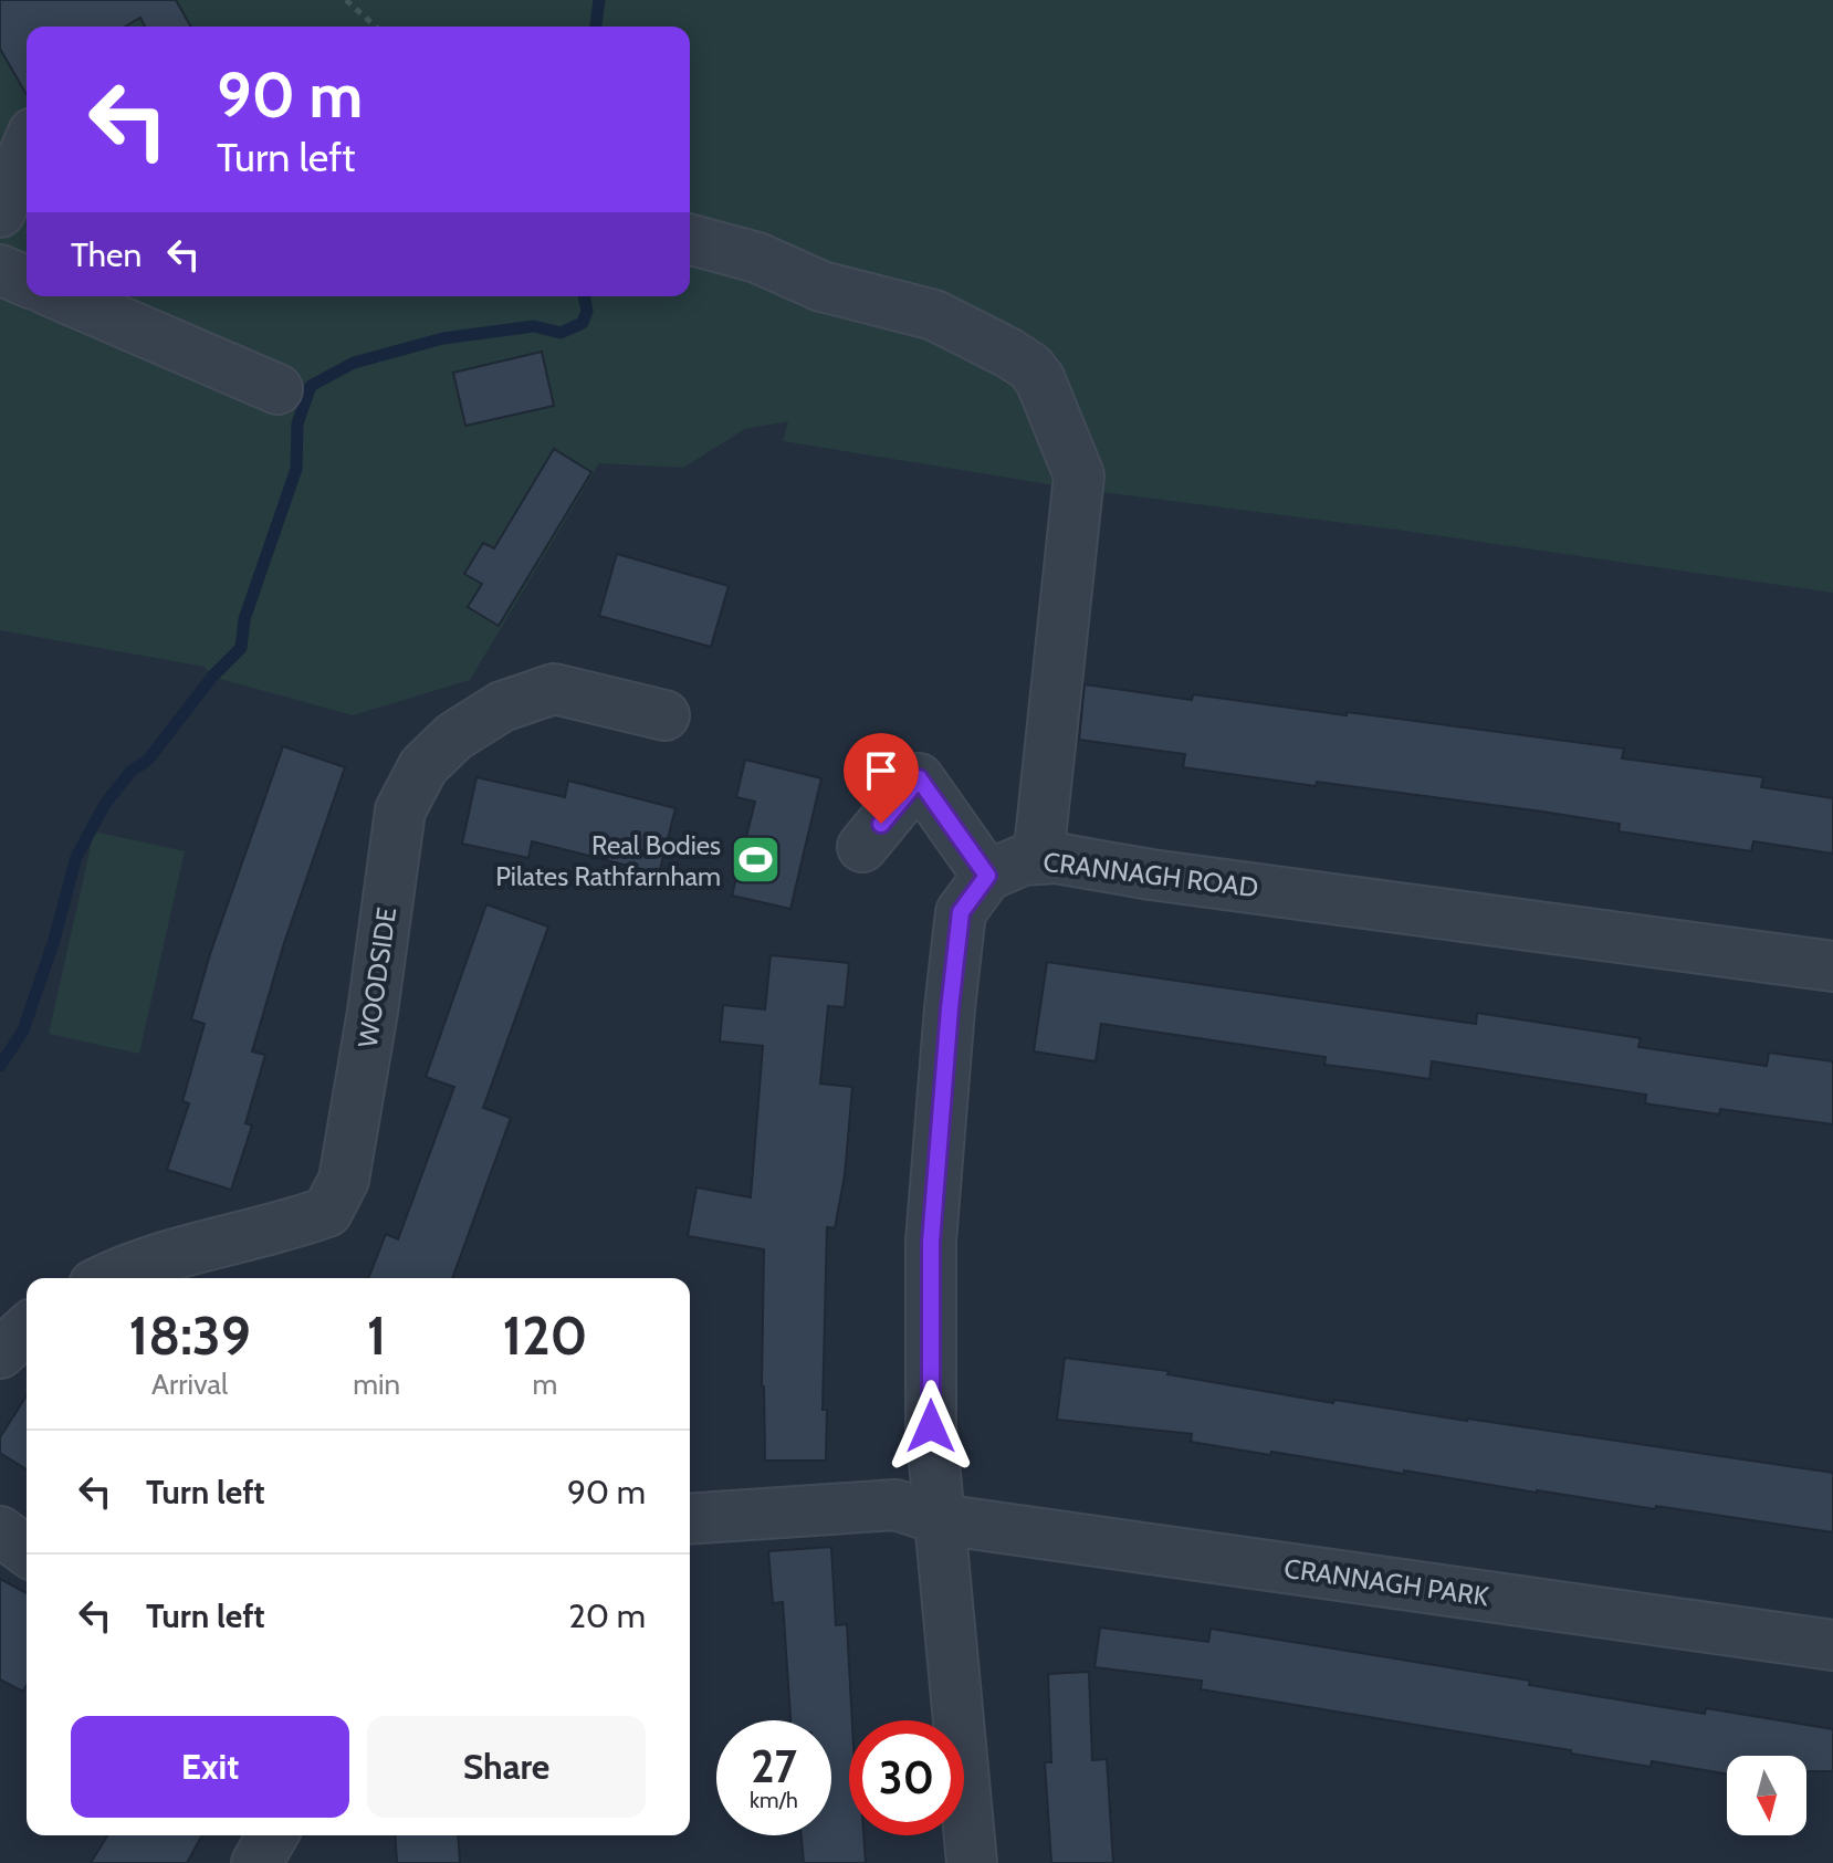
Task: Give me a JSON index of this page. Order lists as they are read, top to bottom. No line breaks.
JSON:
{"streets":{"street":["CRANNAGH ROAD","WOODSIDE","CRANNAGH PARK"]},"places":{"sports":["Real Bodies Pilates Rathfarnham"]},"north":"bottom","page":{"turn":["90 m","Turn left"],"then":"Then","eta":["18:39","Arrival","1","min","120","m"],"list":[{"name":"Turn left","value":"90 m"},{"name":"Turn left","value":"20 m"}],"buttons":["Exit","Share"],"speed":"27 km/h","limit":"30"}}
